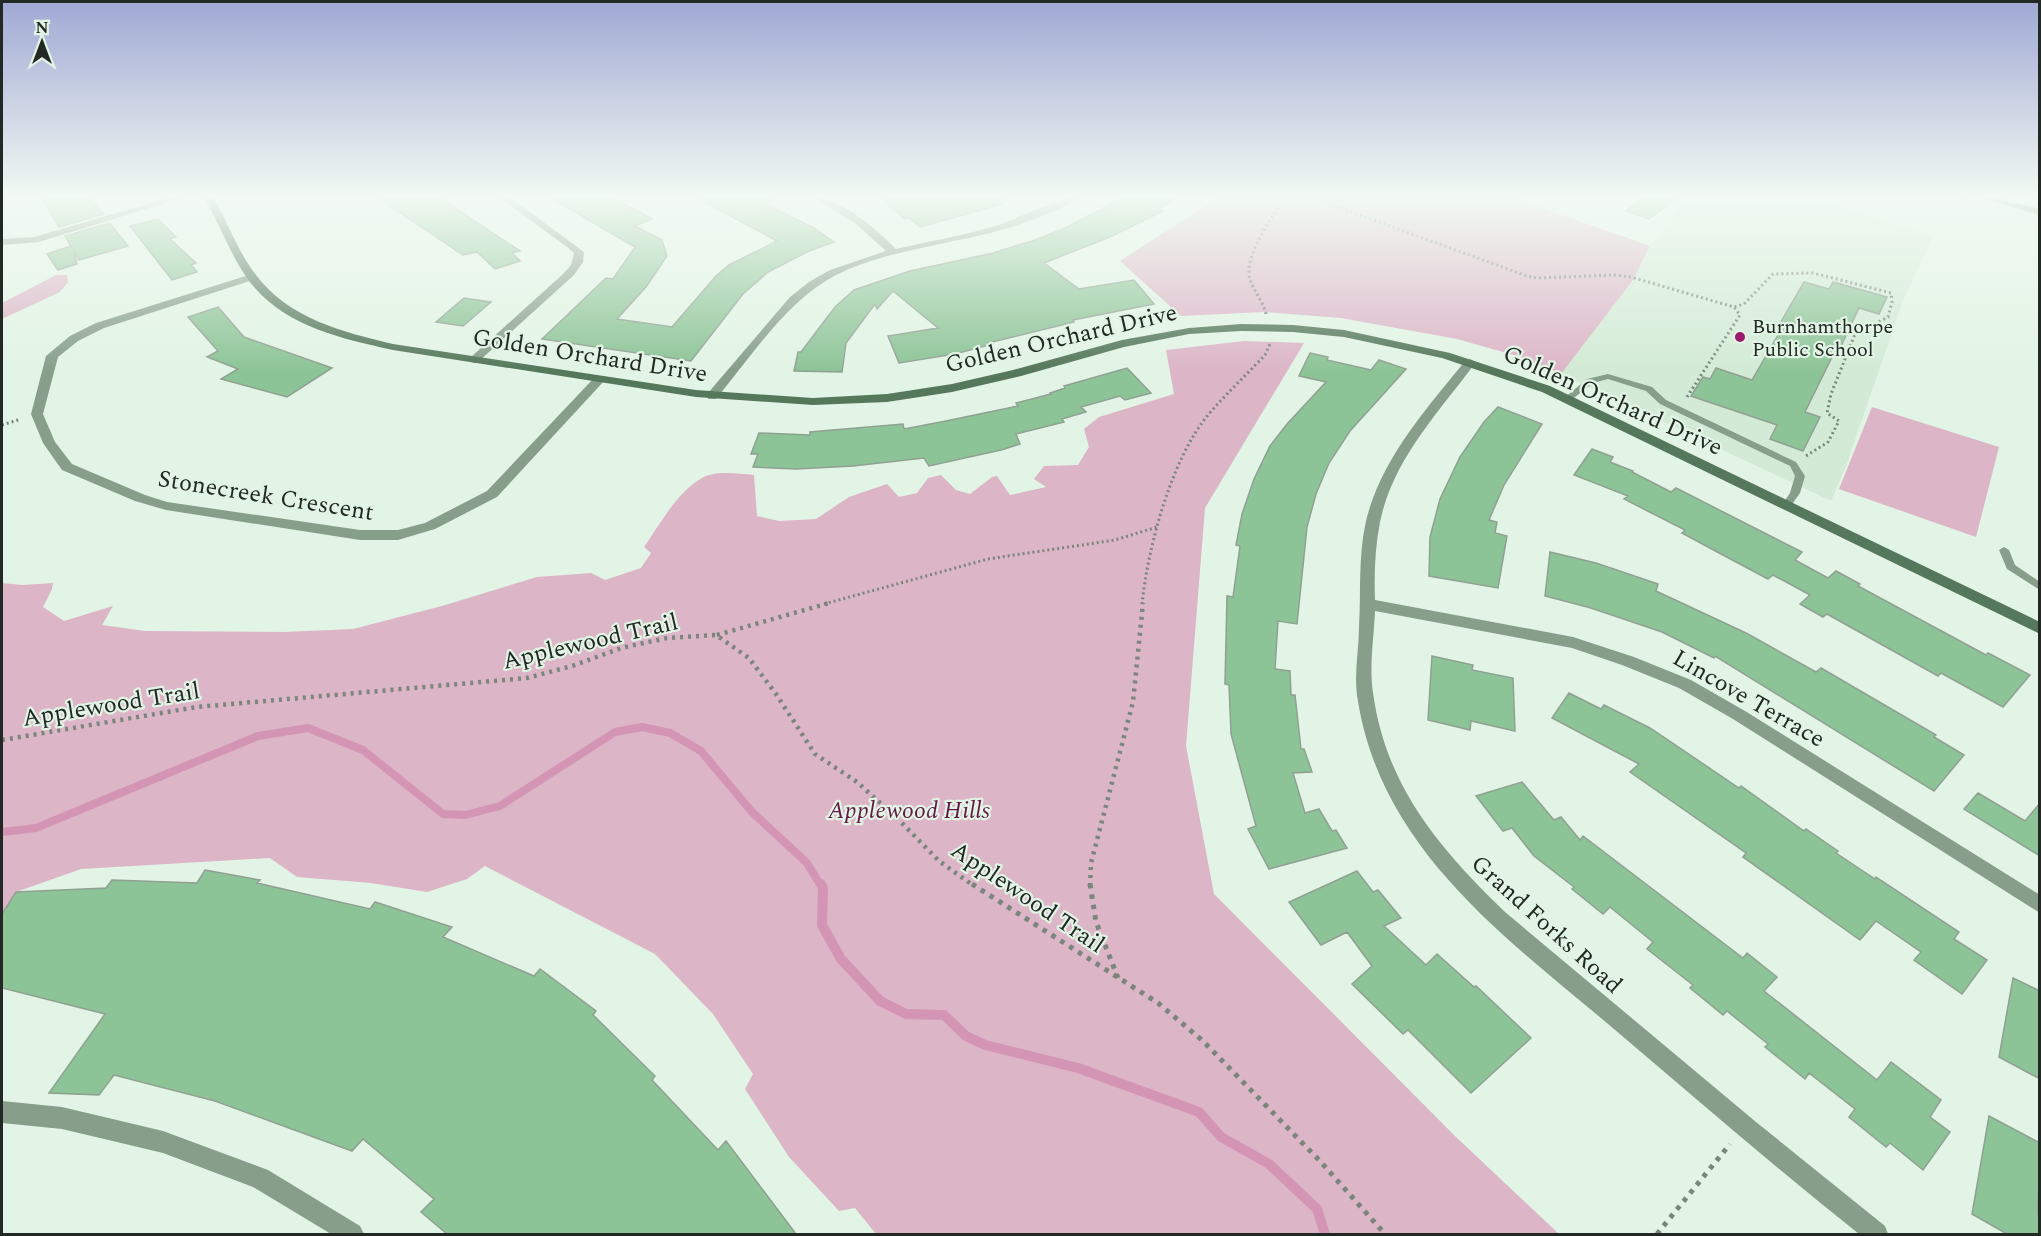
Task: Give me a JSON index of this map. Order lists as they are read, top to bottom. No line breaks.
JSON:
{"streets":{"street":["Golden Orchard Drive","Stonecreek Crescent","Lincove Terrace","Grand Forks Road"],"path":["Applewood Trail"]},"crossings":[["Golden Orchard Drive","Stonecreek Crescent"],["Golden Orchard Drive","Grand Forks Road"],["Lincove Terrace","Grand Forks Road"]],"parks":["Applewood Hills"],"places":["Burnhamthorpe Public School"],"north":"top"}
